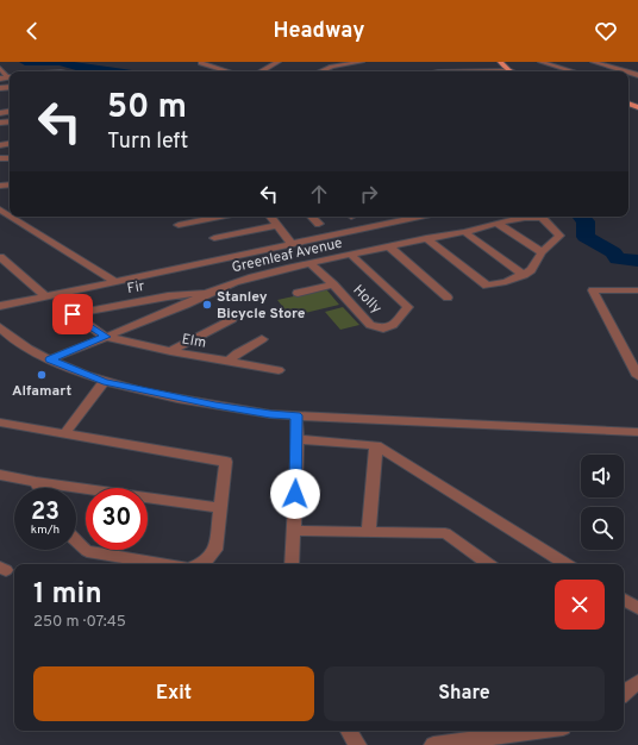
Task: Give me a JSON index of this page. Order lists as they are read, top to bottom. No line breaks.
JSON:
{"streets":{"street":["Greenleaf Avenue","Fir","Holly","Elm"]},"crossings":[["Greenleaf Avenue","Fir"],["Greenleaf Avenue","Holly"],["Greenleaf Avenue","Elm"],["Fir","Elm"]],"places":["Stanley Bicycle Store","Alfamart"],"page":{"header":"Headway","turn":["50 m","Turn left"],"speed":"23 km/h","limit":"30","heading":["1 min","250 m · 07:45"],"buttons":["Exit","Share"]}}
